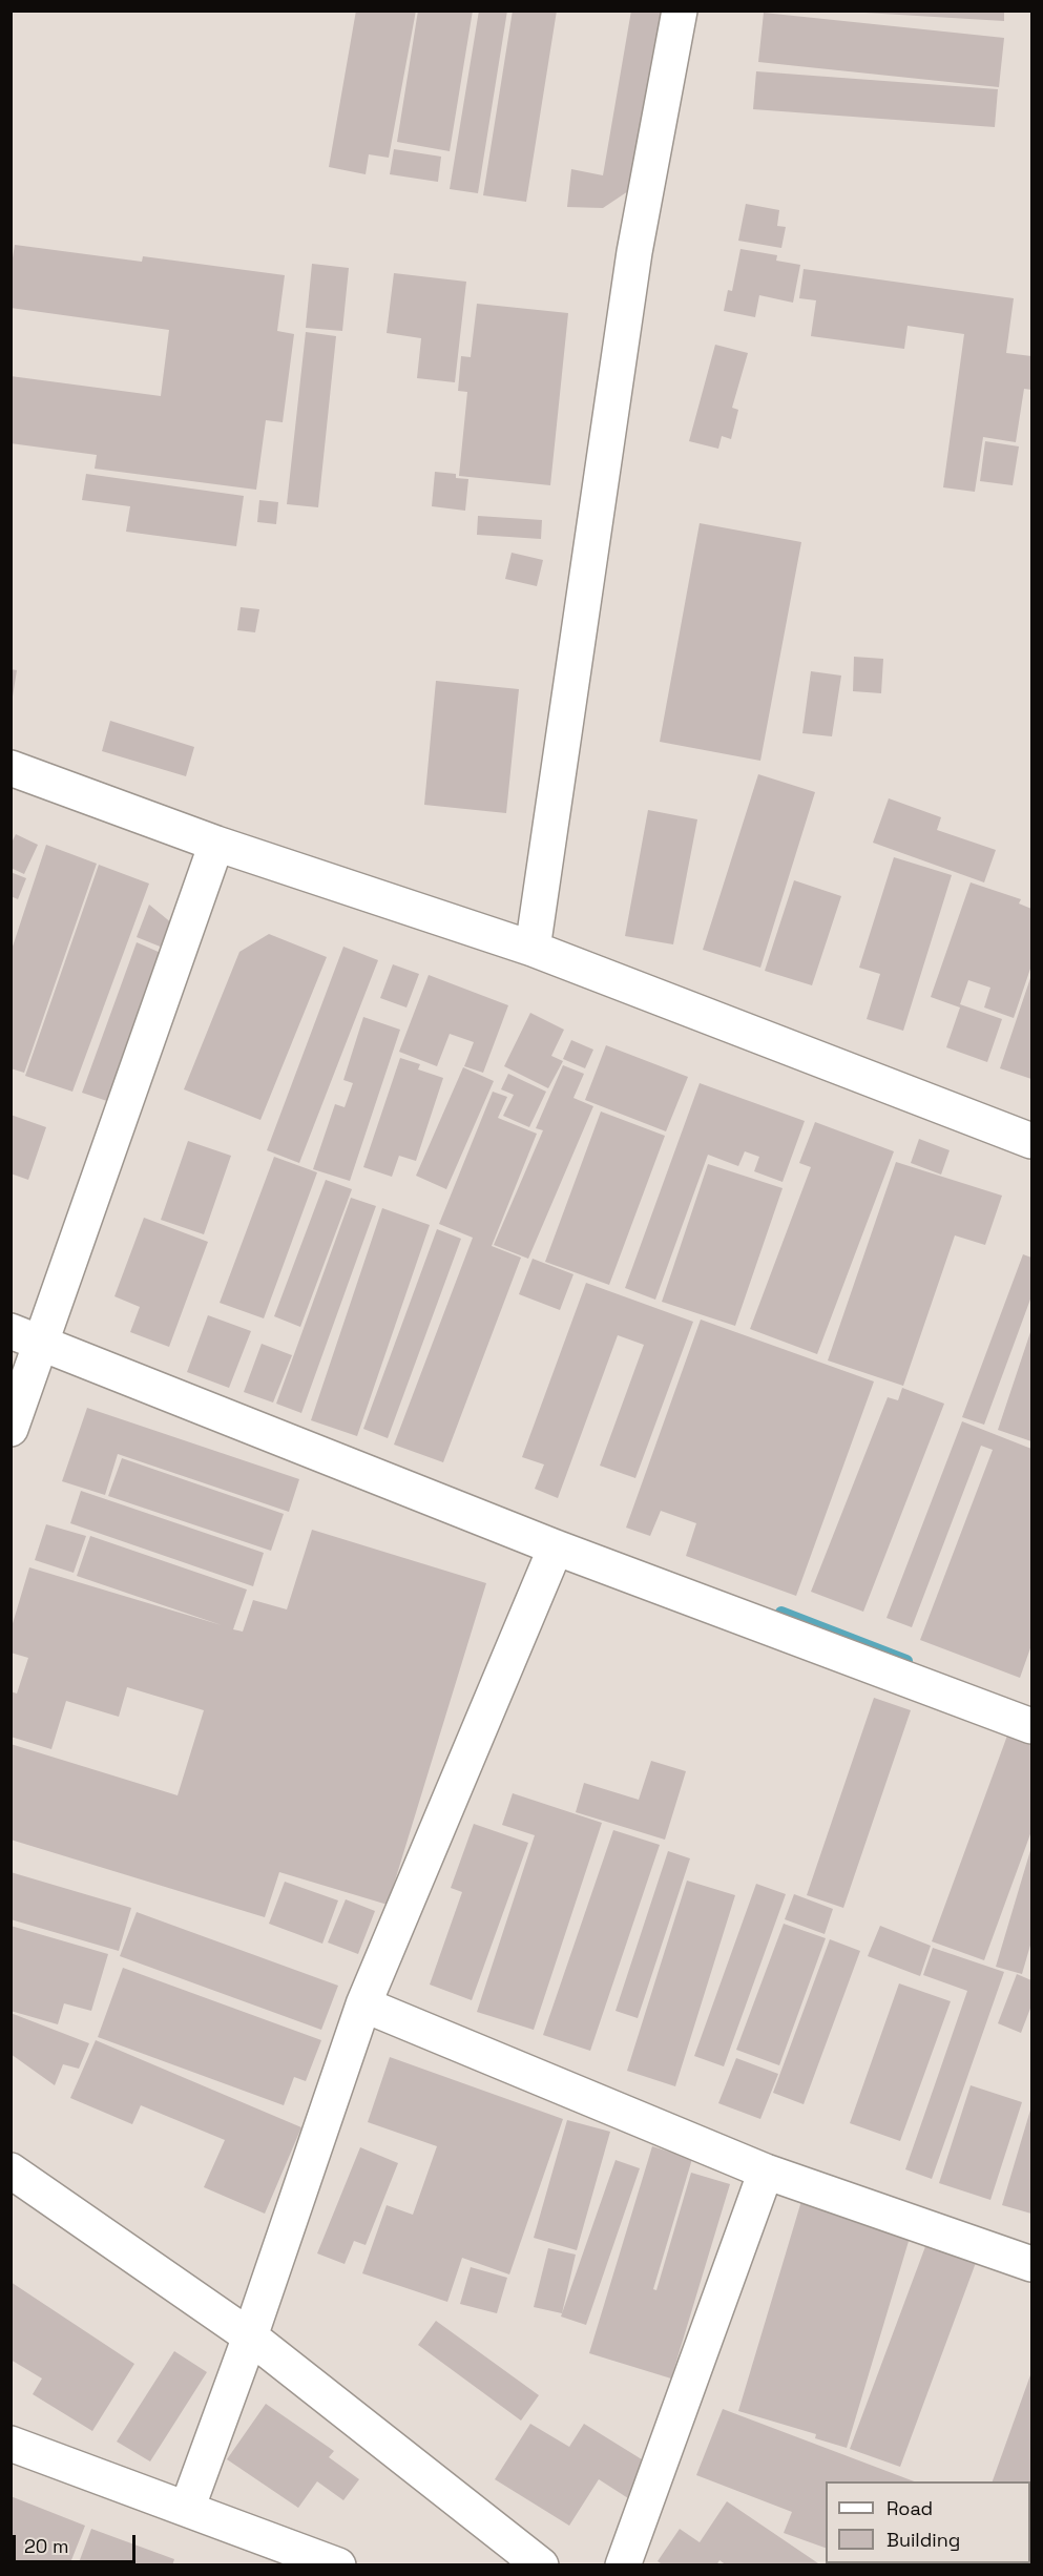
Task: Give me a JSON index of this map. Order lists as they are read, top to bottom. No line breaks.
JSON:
{"legend":["Road","Building"],"scale_bar":"20 m"}
